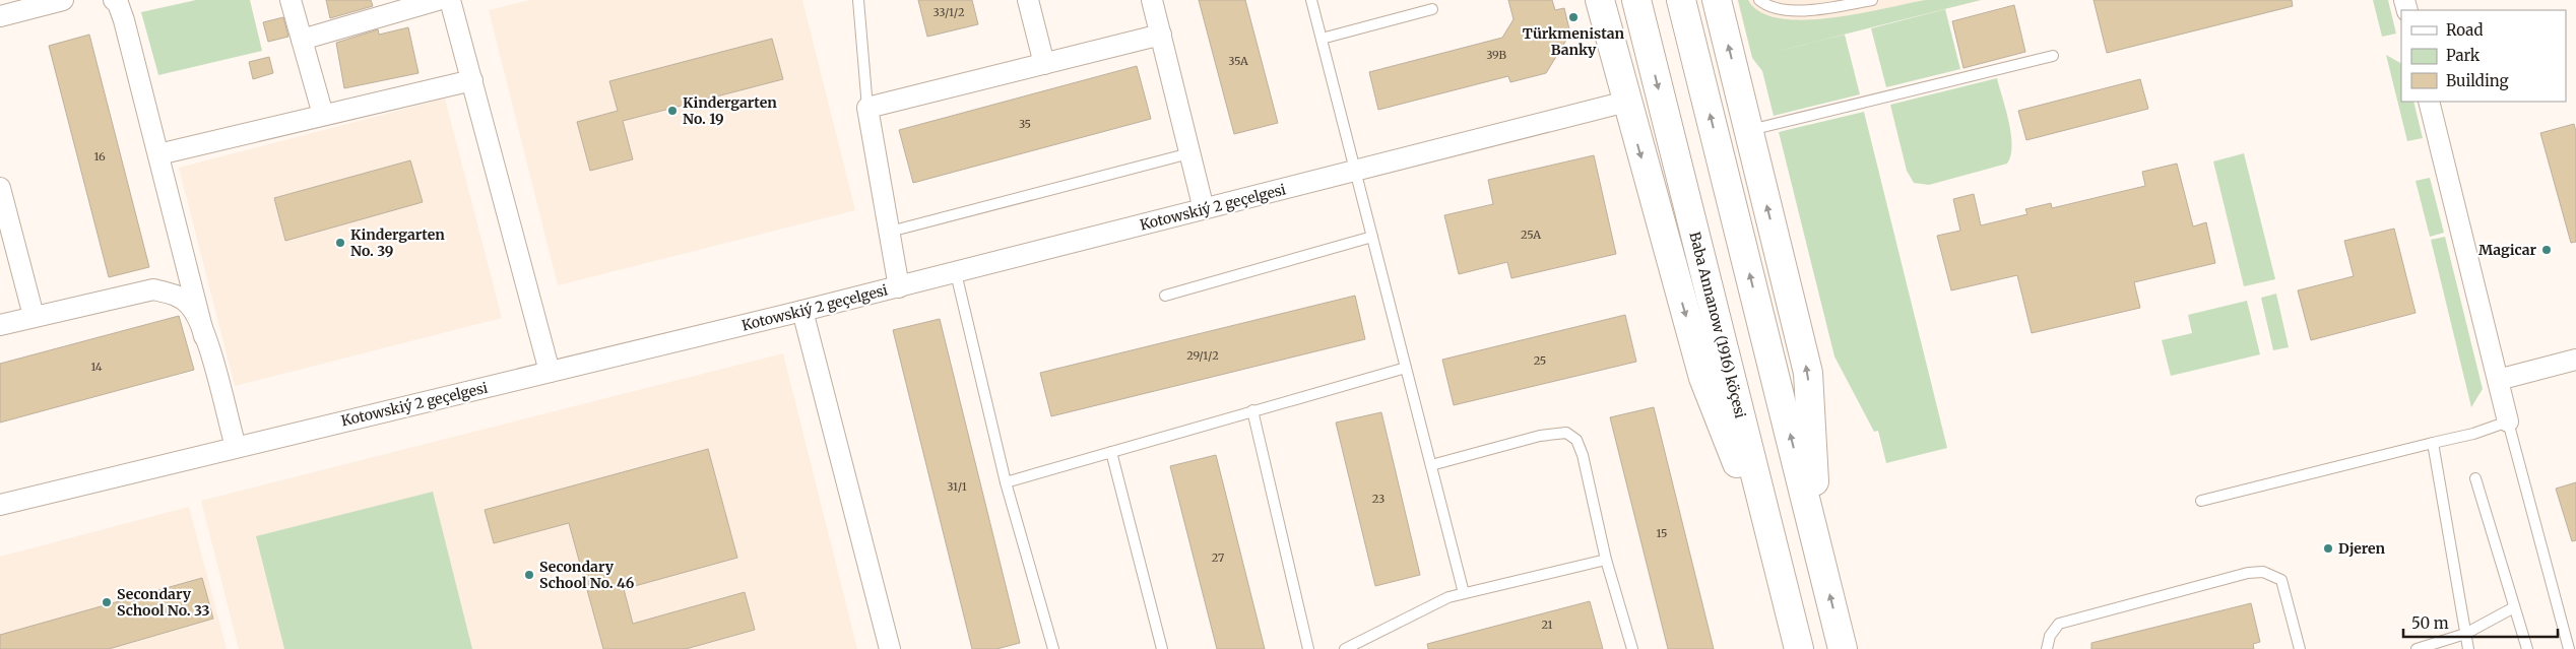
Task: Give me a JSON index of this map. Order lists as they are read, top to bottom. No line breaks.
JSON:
{"streets":{"main road":["Baba Annanow (1916) köçesi"],"street":["Kotowskiý 2 geçelgesi"]},"places":["Türkmenistan Banky","Kindergarten No. 19","Kindergarten No. 39","Magicar","Djeren","Secondary School No. 46","Secondary School No. 33"],"house_numbers":["33/1/2","39B","35A","35","16","25A","29/1/2","25","14","31/1","23","15","27","21"],"legend":["Road","Park","Building"],"scale_bar":"50 m"}
